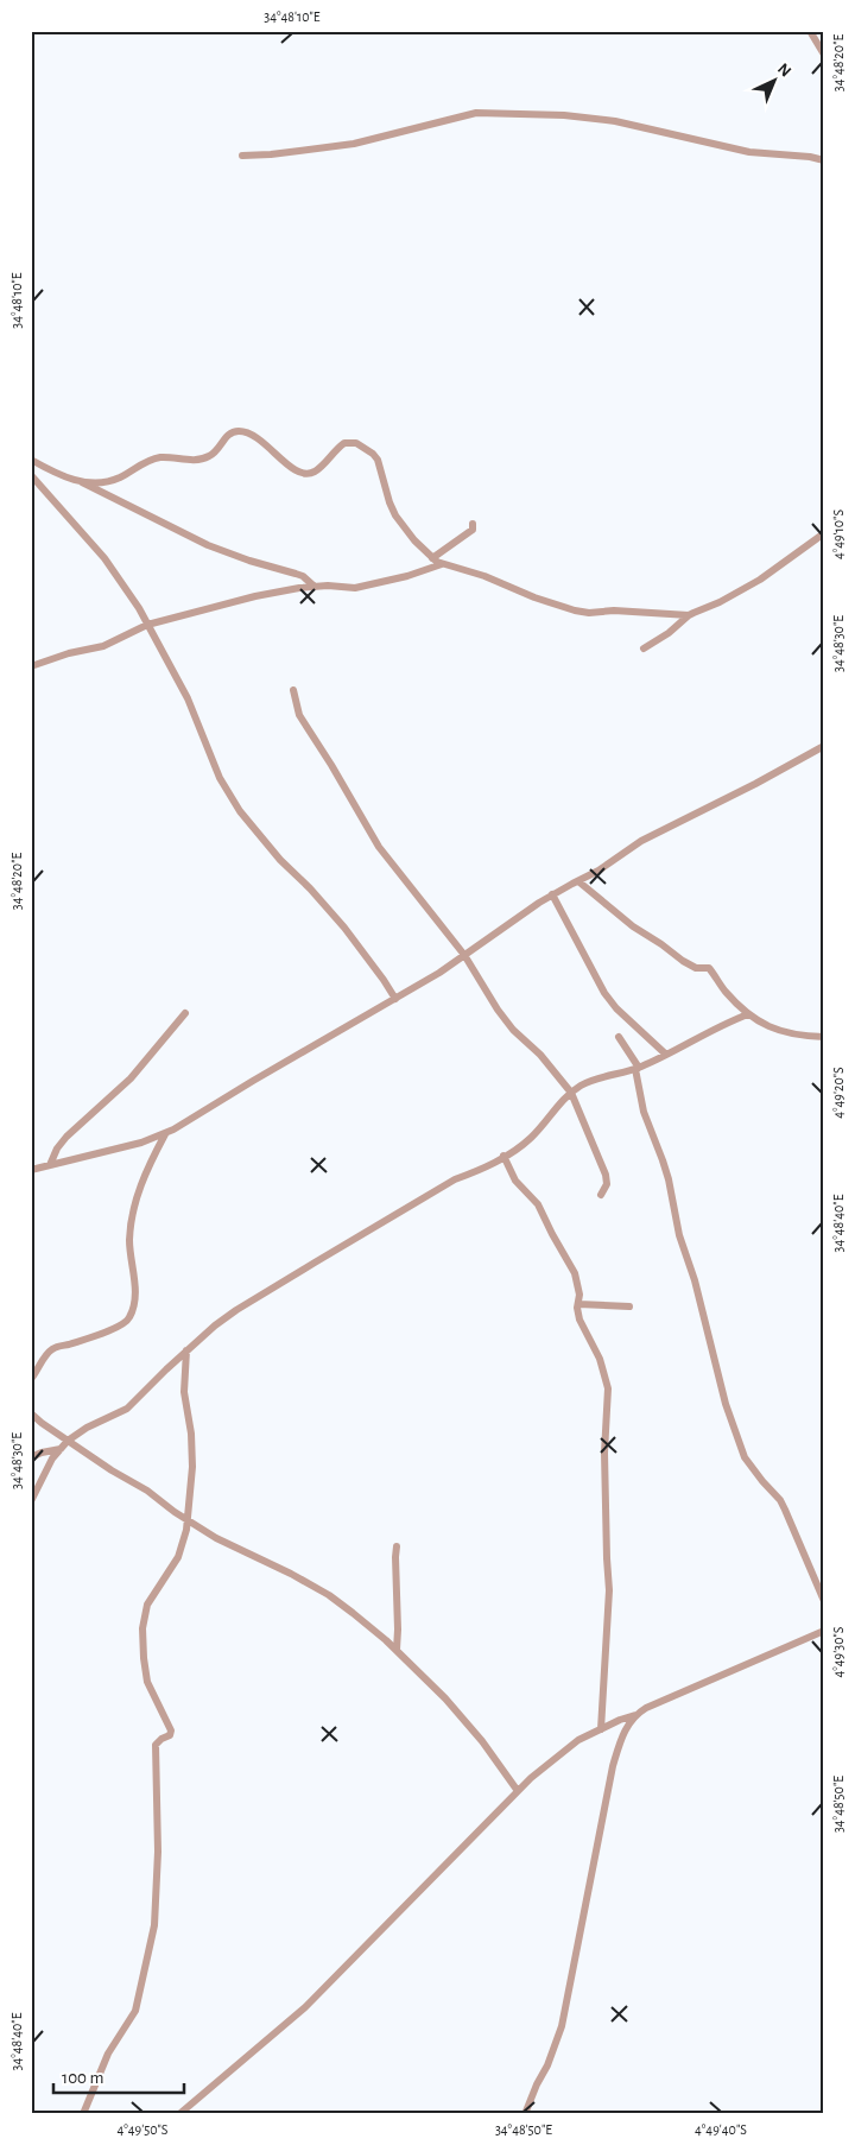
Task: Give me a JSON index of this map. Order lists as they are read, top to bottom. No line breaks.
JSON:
{"scale_bar":"100 m","north":"top right","coordinates":["34°48'10\"E","34°48'20\"E","4°49'10\"S","34°48'30\"E","4°49'20\"S","34°48'40\"E","4°49'30\"S","34°48'50\"E","4°49'50\"S","4°49'40\"S"]}
